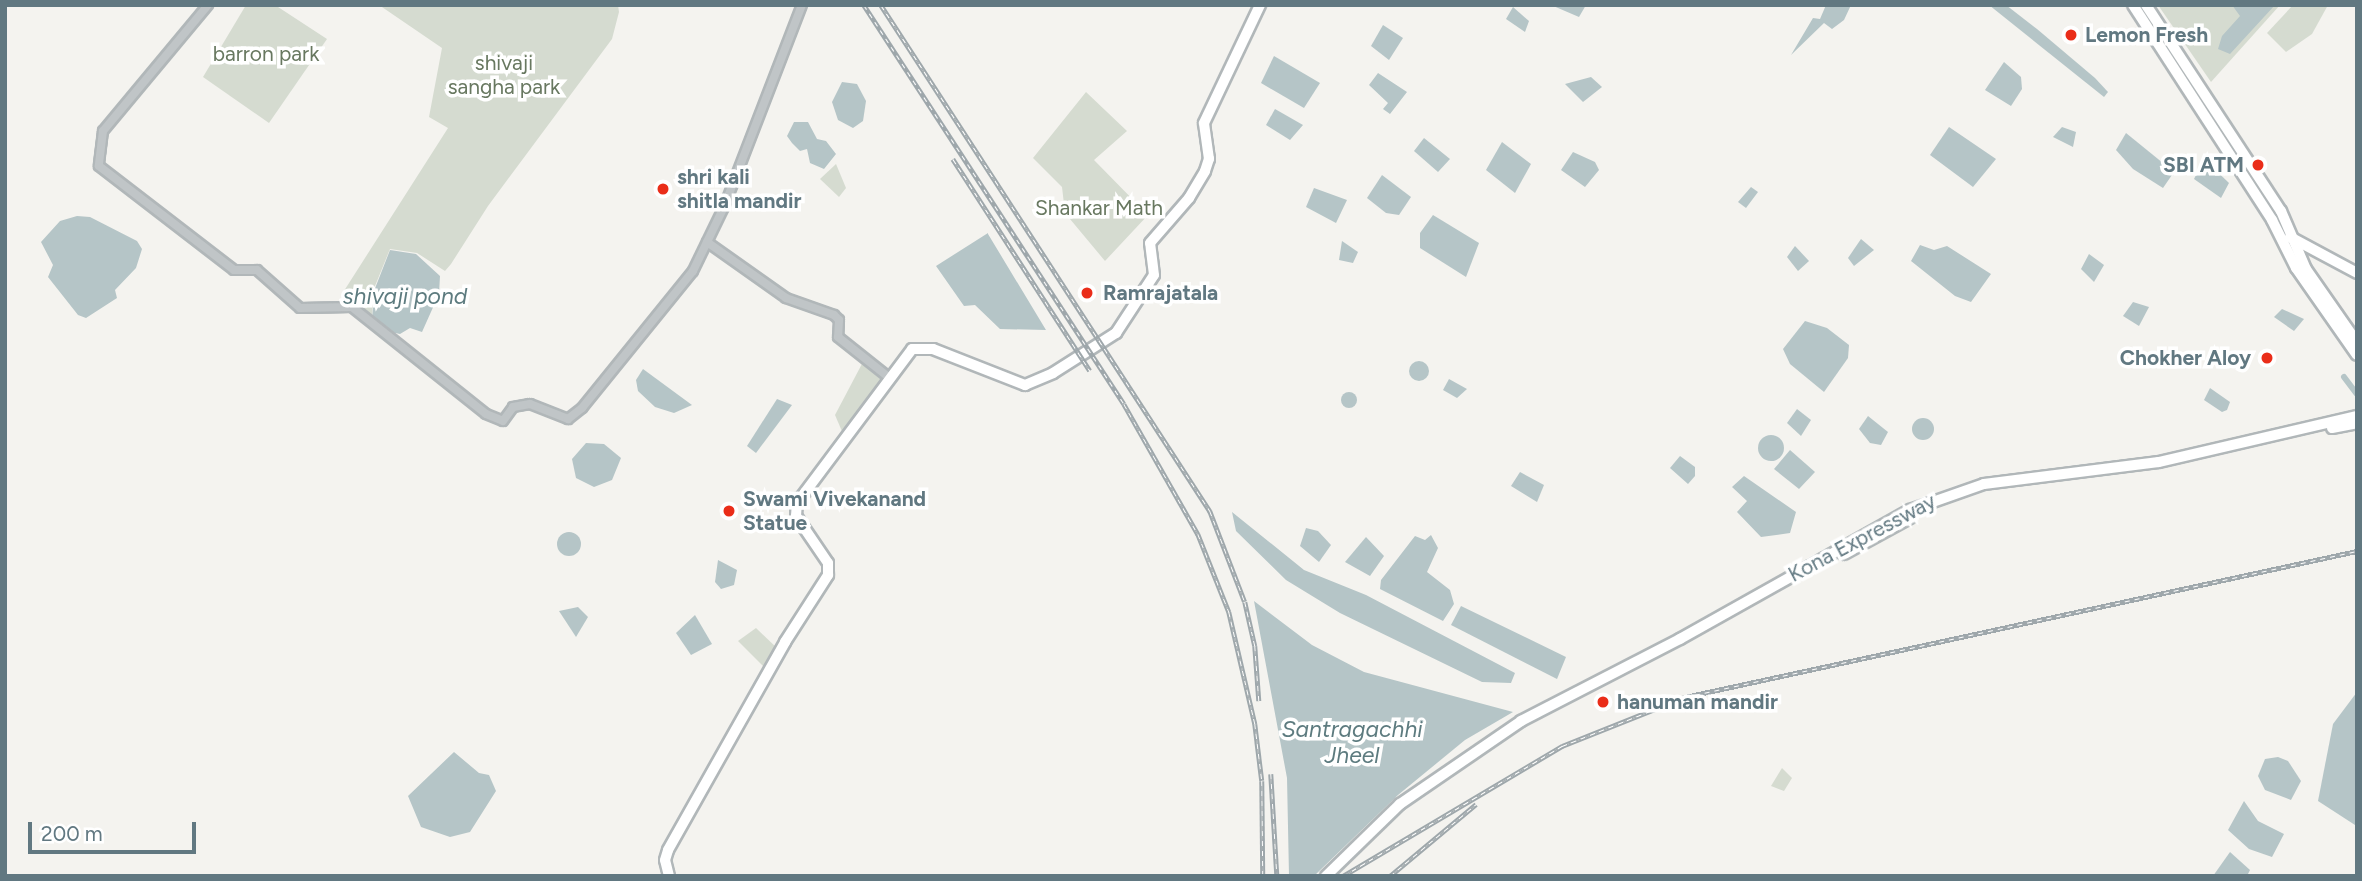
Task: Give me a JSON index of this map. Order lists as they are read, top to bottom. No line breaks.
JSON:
{"streets":{"highway":["Kona Expressway"]},"water":["shivaji pond","Santragachhi Jheel"],"parks":["barron park","shivaji sangha park","Shankar Math"],"places":["Lemon Fresh","SBI ATM","shri kali shitla mandir","Ramrajatala","Chokher Aloy","Swami Vivekanand Statue","hanuman mandir"],"scale_bar":"200 m"}
